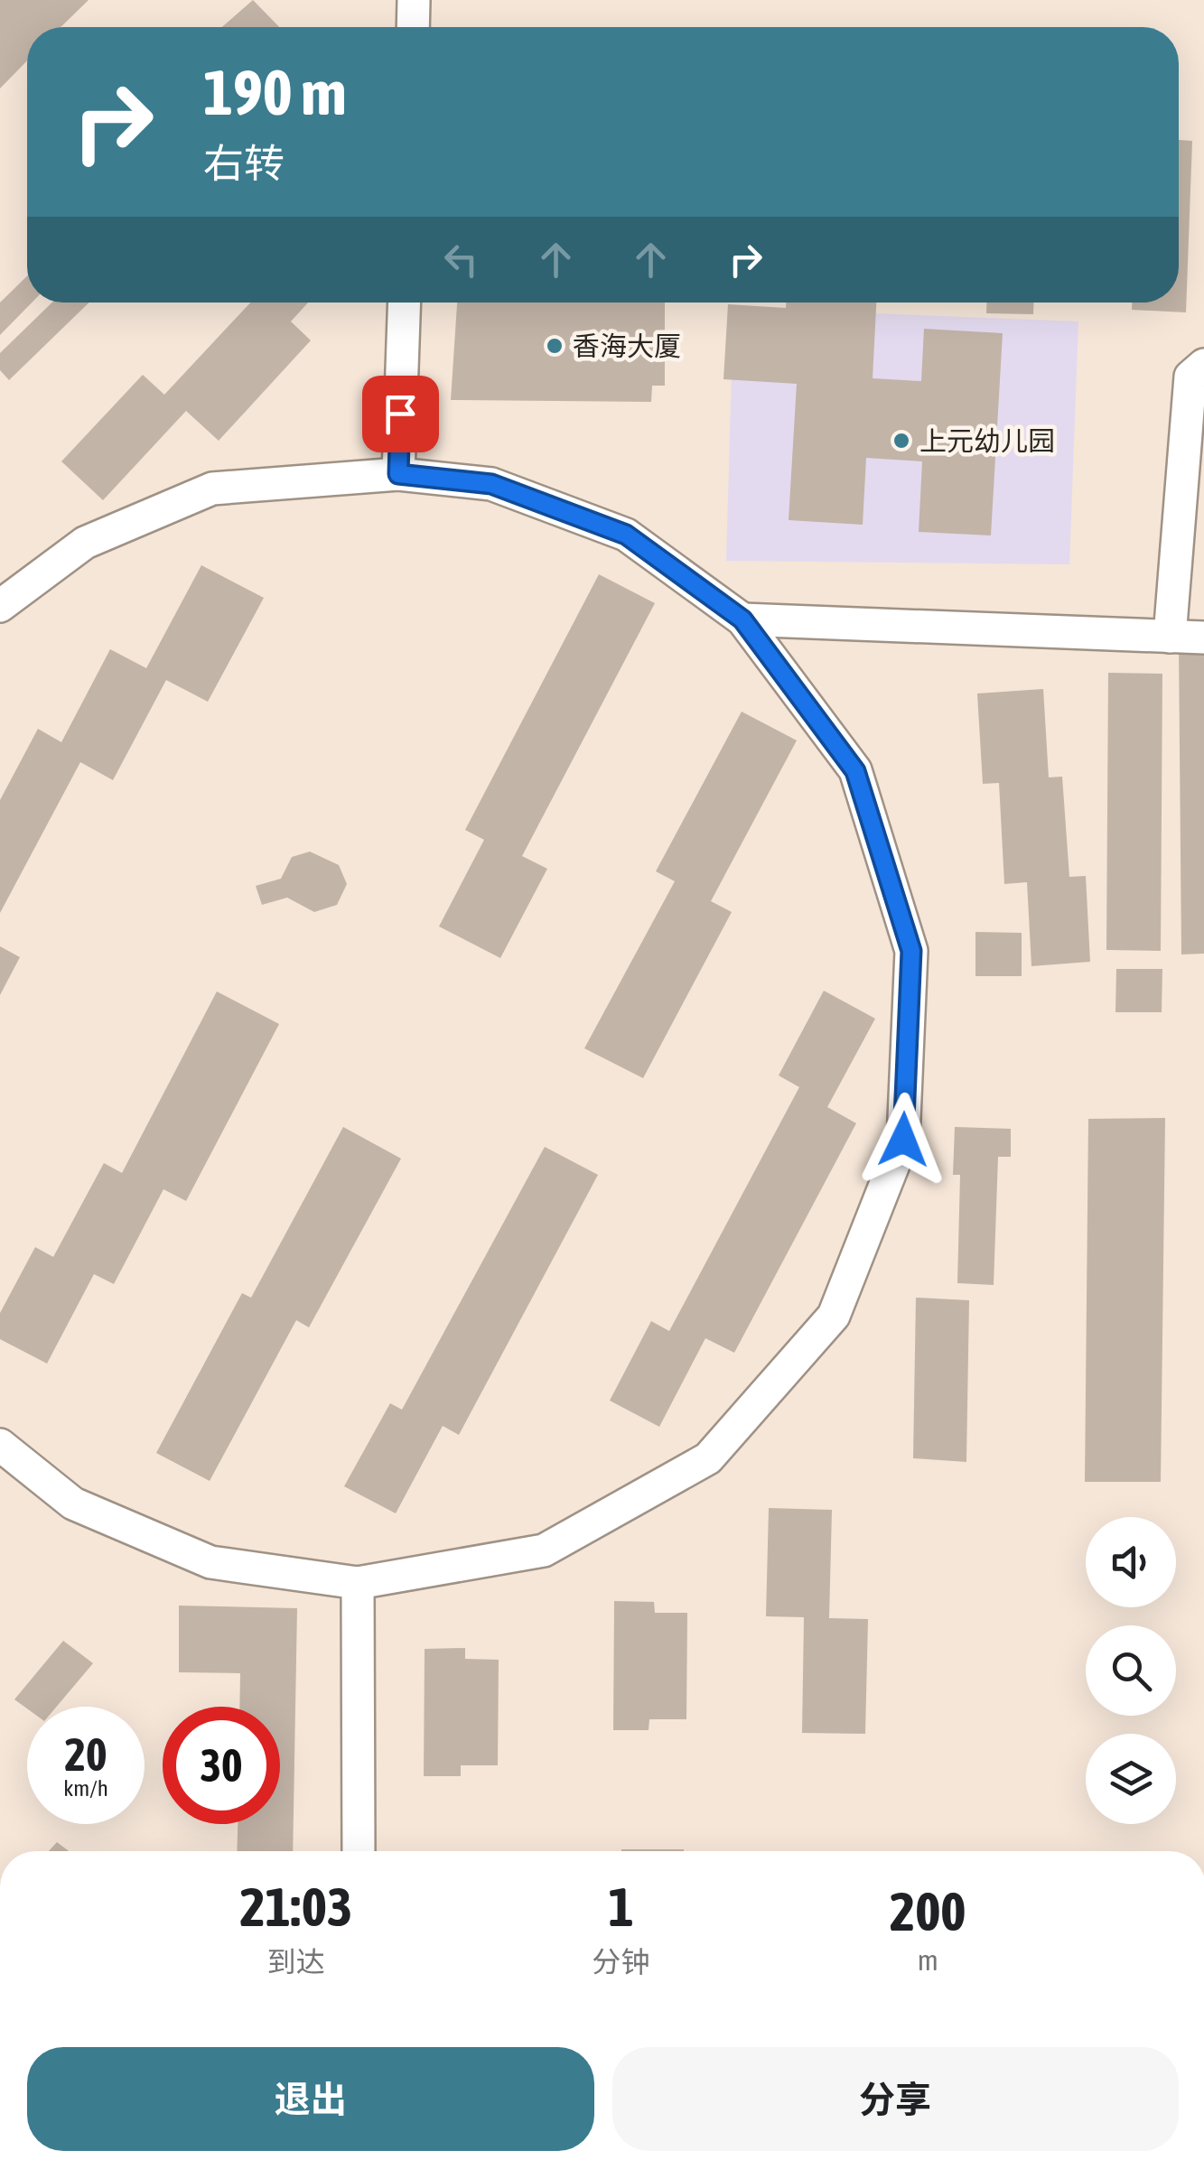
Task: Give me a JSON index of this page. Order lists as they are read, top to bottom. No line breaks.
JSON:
{"places":["香海大厦","上元幼儿园"],"page":{"turn":["190 m","右转"],"speed":"20 km/h","limit":"30","eta":["21:03","到达","1","分钟","200","m"],"buttons":["退出","分享"]}}
